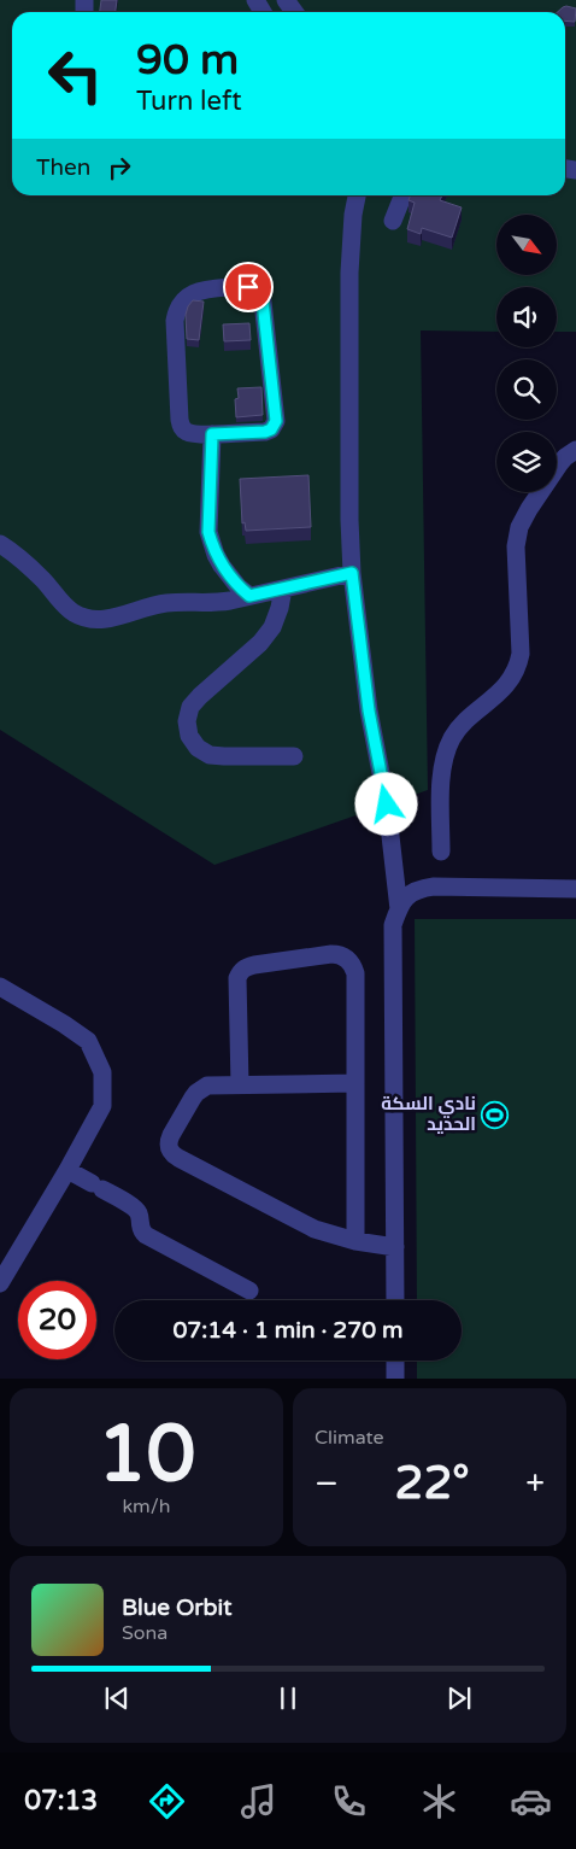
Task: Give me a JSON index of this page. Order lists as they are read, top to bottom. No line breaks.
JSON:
{"places":{"sports":["نادي السكة الحديد"]},"north":"bottom right","page":{"turn":["90 m","Turn left"],"then":"Then","limit":"20","trip":"07:14 · 1 min · 270 m","tile":[["10","km/h"],"Climate"],"heat":["−","22°","+"],"song":["Blue Orbit","Sona"],"tabs":"07:13"}}
